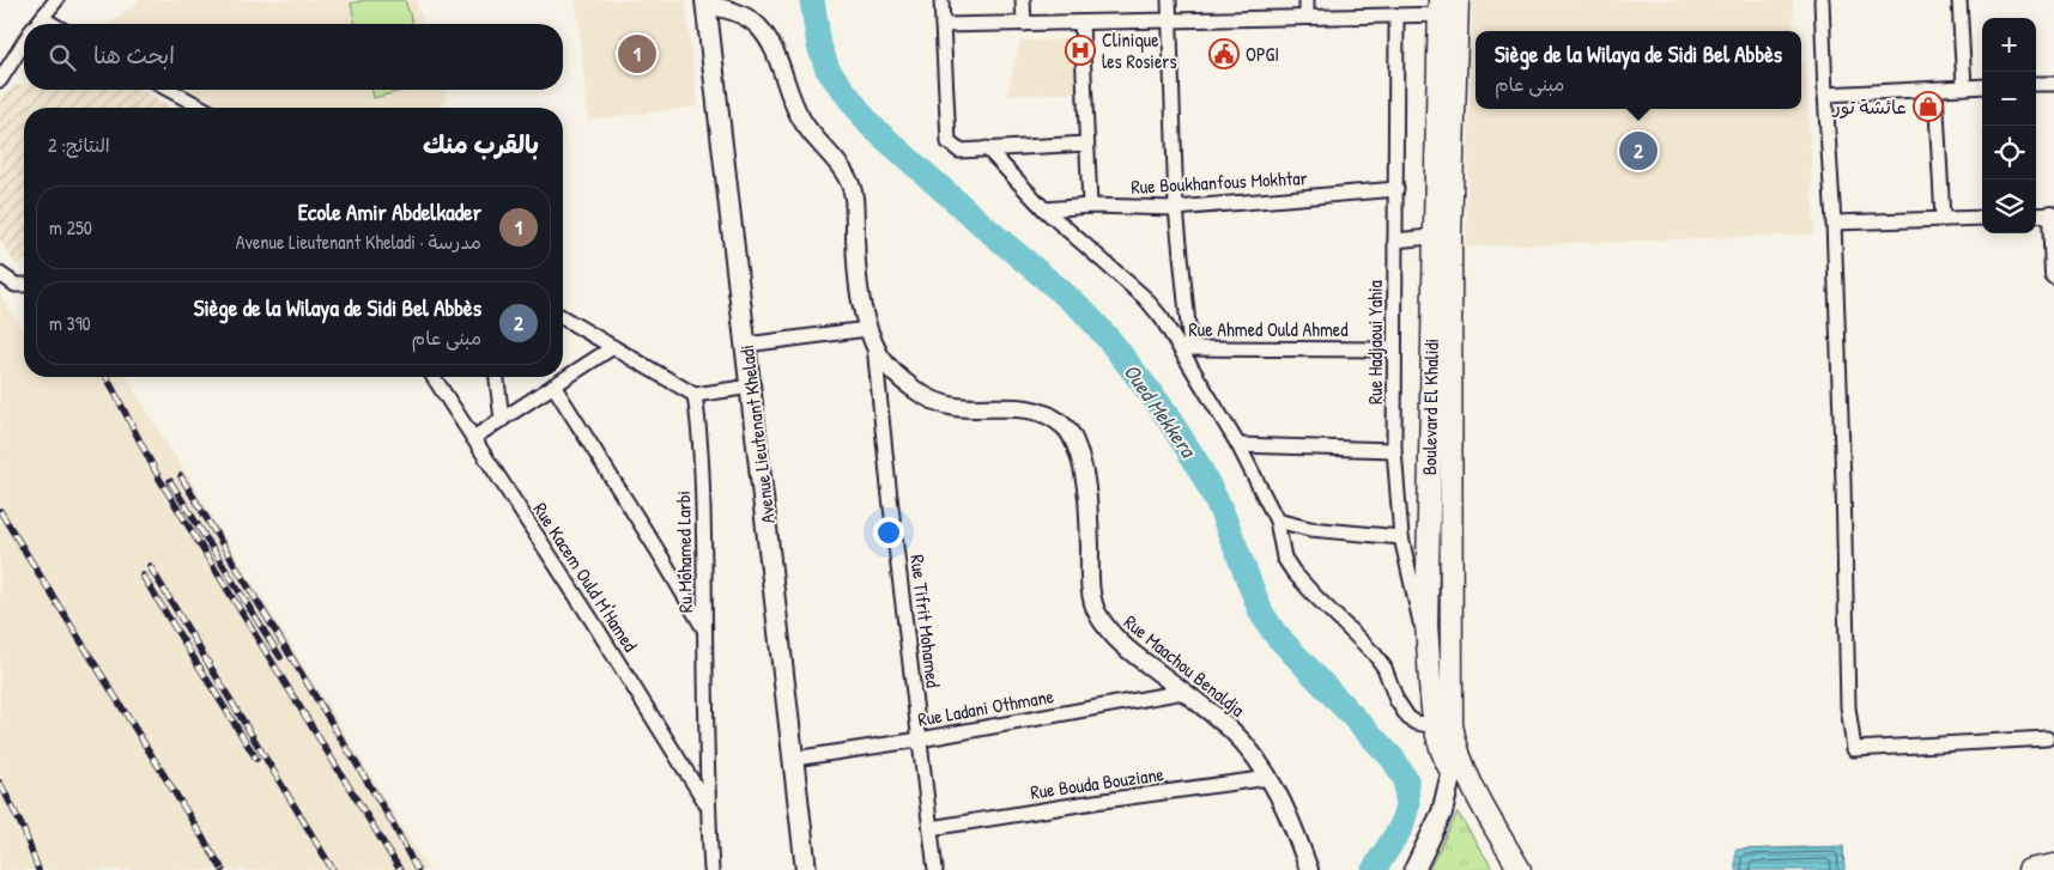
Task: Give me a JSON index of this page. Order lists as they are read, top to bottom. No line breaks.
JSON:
{"streets":{"main road":["Boulevard El Khalidi","Avenue Lieutenant Kheladi"],"street":["Rue Boukhanfous Mokhtar","Rue Ahmed Ould Ahmed","Rue Hadjaoui Yahia","Ru Mohamed Larbi","Rue Kacem Ould M'Hamed","Rue Tifrit Mohamed","Rue Maachou Benaldja","Rue Ladani Othmane","Rue Bouda Bouziane"]},"crossings":[["Rue Boukhanfous Mokhtar","Rue Hadjaoui Yahia"],["Rue Ahmed Ould Ahmed","Rue Hadjaoui Yahia"],["Rue Hadjaoui Yahia","Boulevard El Khalidi"],["Avenue Lieutenant Kheladi","Rue Maachou Benaldja"],["Avenue Lieutenant Kheladi","Rue Ladani Othmane"],["Ru Mohamed Larbi","Rue Kacem Ould M'Hamed"],["Rue Tifrit Mohamed","Rue Maachou Benaldja"],["Rue Tifrit Mohamed","Rue Ladani Othmane"],["Rue Tifrit Mohamed","Rue Bouda Bouziane"],["Rue Maachou Benaldja","Rue Ladani Othmane"],["Rue Maachou Benaldja","Rue Bouda Bouziane"]],"water":["Oued Mekkera"],"places":{"hospital":["Clinique les Rosiers"],"public building":["OPGI"],"shop":["عائشة تور"]},"page":{"map_buttons":["+","−"],"search":"ابحث هنا","popup":["Siège de la Wilaya de Sidi Bel Abbès","مبنى عام"],"pins":["1","2"],"heading":["بالقرب منك","النتائج: 2"],"list":[{"mark":"1","name":"Ecole Amir Abdelkader","note":"مدرسة · Avenue Lieutenant Kheladi","value":"250 m"},{"mark":"2","name":"Siège de la Wilaya de Sidi Bel Abbès","note":"مبنى عام","value":"390 m"}]}}
